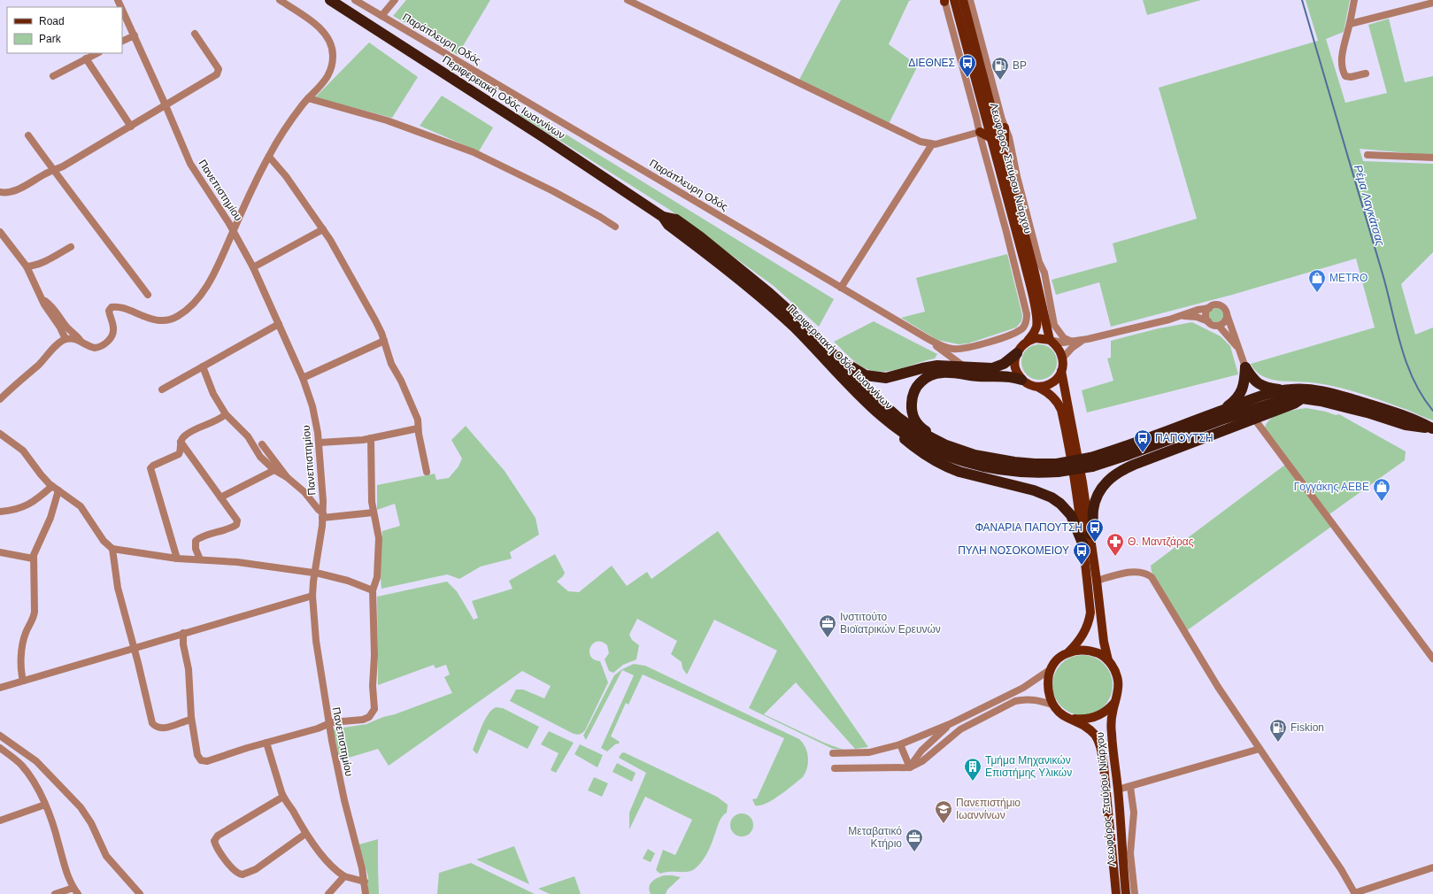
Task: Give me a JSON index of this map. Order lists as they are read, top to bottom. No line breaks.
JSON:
{"streets":{"highway":["Περιφερειακή Οδός Ιωαννίνων"],"main road":["Λεωφόρος Σταύρου Νιάρχου"],"street":["Παράπλευρη Οδός","Πανεπιστημίου"]},"water":["Ρέμα Λαγκάτσας"],"places":{"bus stop":["ΔΙΕΘΝΕΣ","ΠΑΠΟΥΤΣΗ","ΦΑΝΑΡΙΑ ΠΑΠΟΥΤΣΗ","ΠΥΛΗ ΝΟΣΟΚΟΜΕΙΟΥ"],"fuel station":["BP","Fiskion"],"shop":["METRO","Γογγάκης ΑΕΒΕ"],"pharmacy":["Θ. Μαντζάρας"],"office":["Ινστιτούτο Βιοϊατρικών Ερευνών","Μεταβατικό Κτήριο"],"building":["Τμήμα Μηχανικών Επιστήμης Υλικών"],"school or university":["Πανεπιστήμιο Ιωαννίνων"]},"legend":["Road","Park"]}
